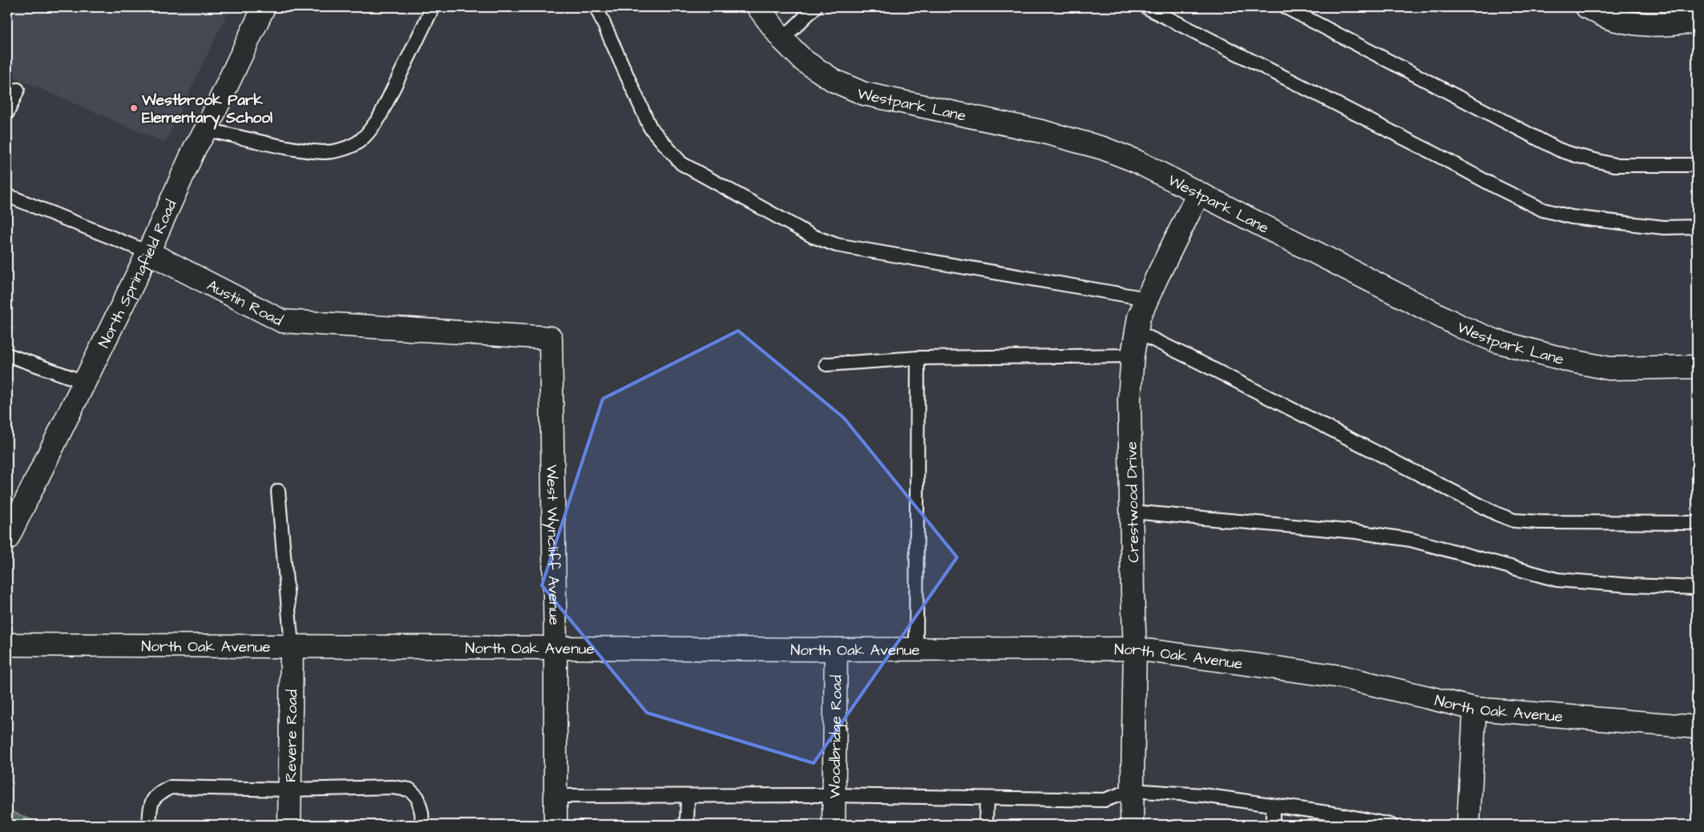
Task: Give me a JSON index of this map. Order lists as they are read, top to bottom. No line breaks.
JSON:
{"streets":{"street":["Westpark Lane","North Springfield Road","Austin Road","Crestwood Drive","West Wyncliff Avenue","North Oak Avenue","Revere Road","Woodbridge Road"]},"crossings":[["Westpark Lane","Crestwood Drive"],["North Springfield Road","Austin Road"],["Austin Road","West Wyncliff Avenue"],["Crestwood Drive","North Oak Avenue"],["West Wyncliff Avenue","North Oak Avenue"],["North Oak Avenue","Revere Road"],["North Oak Avenue","Woodbridge Road"]],"places":["Westbrook Park Elementary School"]}
